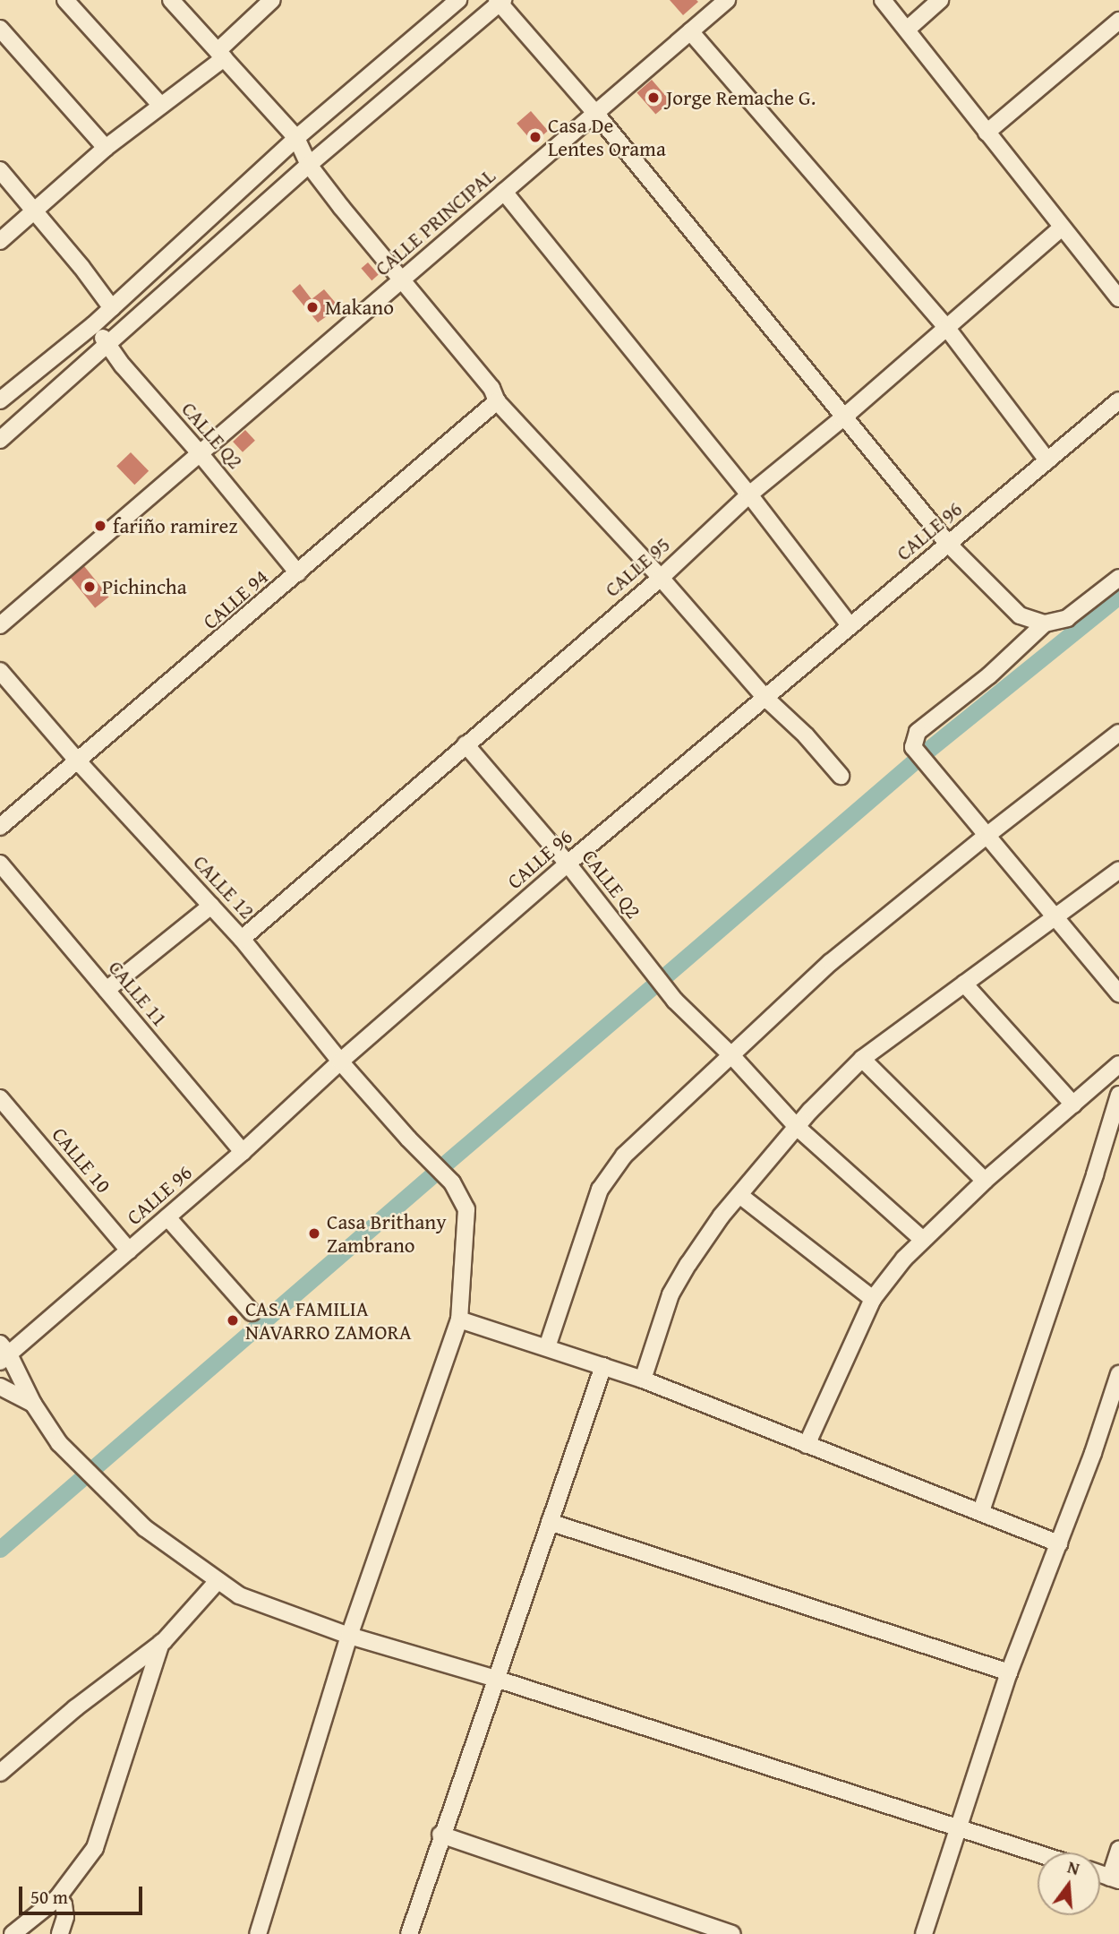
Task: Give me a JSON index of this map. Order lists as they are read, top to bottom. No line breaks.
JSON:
{"streets":{"street":["CALLE PRINCIPAL","CALLE Q2","CALLE 96","CALLE 95","CALLE 94","CALLE 12","CALLE 11","CALLE 10"]},"crossings":[["CALLE PRINCIPAL","CALLE Q2"],["CALLE Q2","CALLE 96"],["CALLE Q2","CALLE 95"],["CALLE Q2","CALLE 94"],["CALLE 96","CALLE 12"],["CALLE 96","CALLE 11"],["CALLE 96","CALLE 10"],["CALLE 95","CALLE 12"],["CALLE 94","CALLE 12"]],"places":["Jorge Remache G.","Casa De Lentes Orama","Makano","fariño ramirez","Pichincha","Casa Brithany Zambrano","CASA FAMILIA NAVARRO ZAMORA"],"scale_bar":"50 m","north":"top"}
